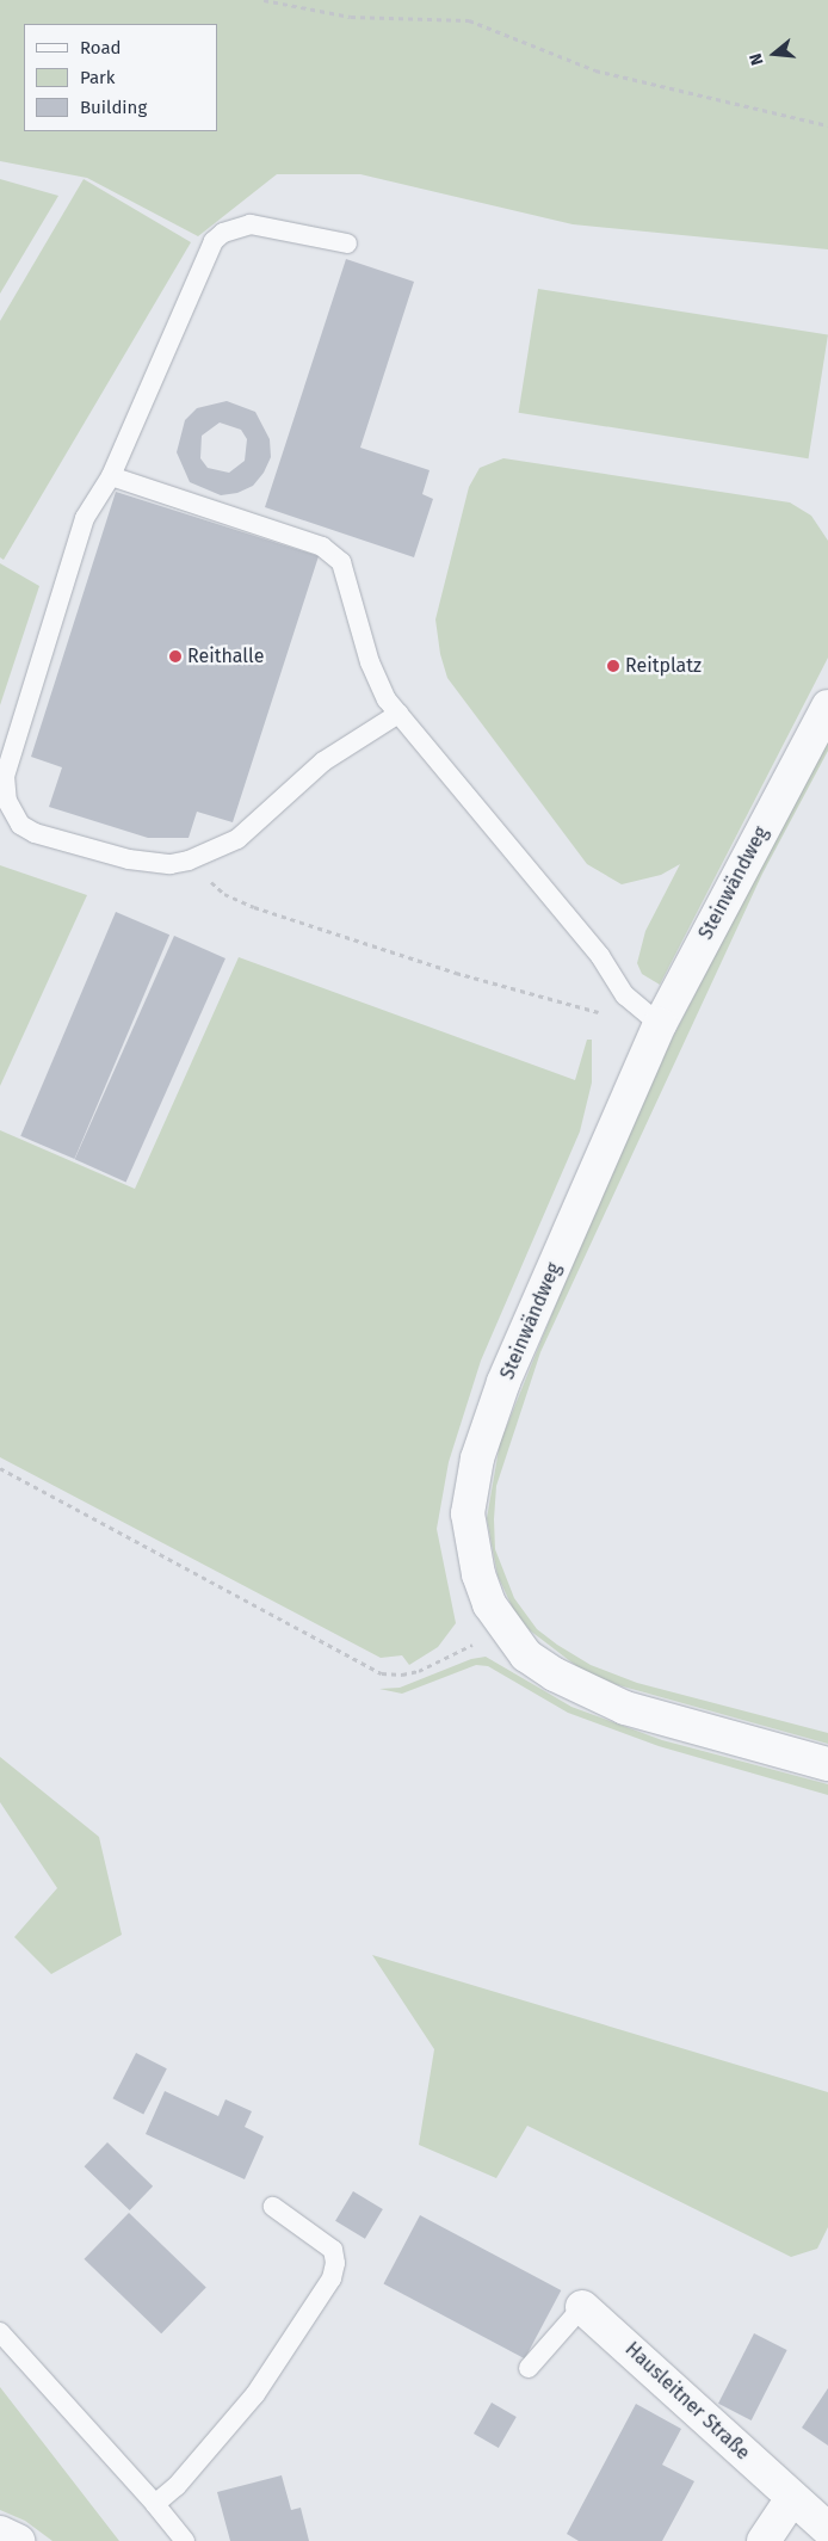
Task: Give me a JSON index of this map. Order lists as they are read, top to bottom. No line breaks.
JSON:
{"streets":{"street":["Steinwändweg","Hausleitner Straße"]},"places":["Reithalle","Reitplatz"],"legend":["Road","Park","Building"],"north":"left"}
